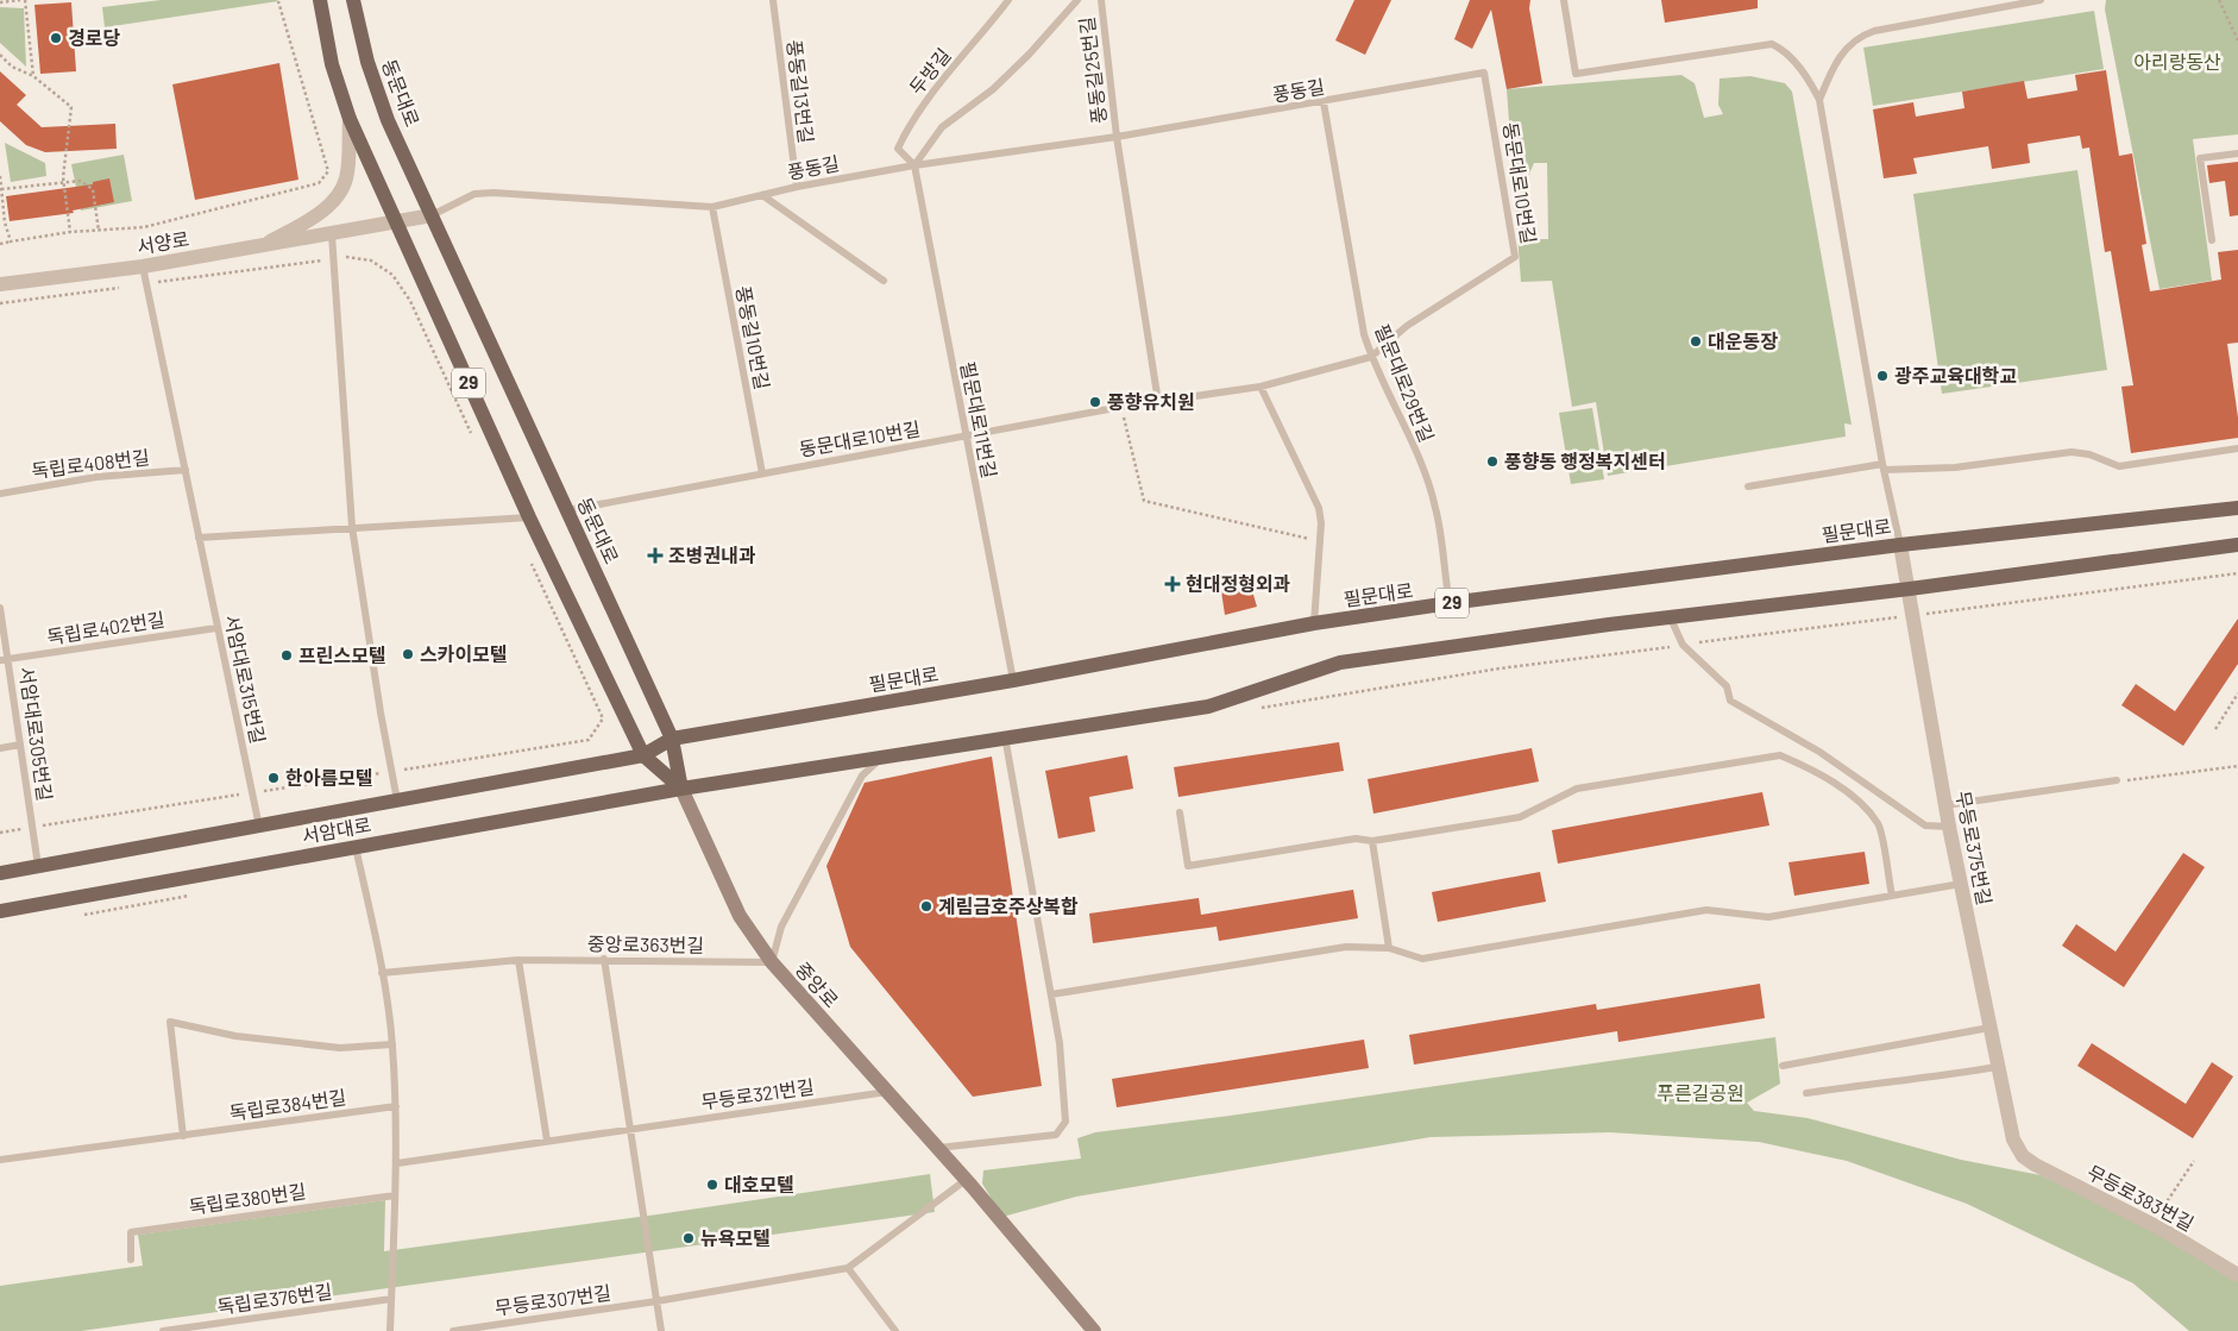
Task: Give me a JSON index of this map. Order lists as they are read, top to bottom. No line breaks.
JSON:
{"streets":{"main road":["동문대로","29","필문대로","서암대로","중앙로"],"street":["서양로","무등로375번길","무등로383번길"],"lane":["풍동길25번길","두방길","풍동길","풍동길13번길","동문대로10번길","풍동길10번길","필문대로29번길","필문대로11번길","독립로408번길","독립로402번길","서암대로315번길","서암대로305번길","중앙로363번길","무등로321번길","독립로384번길","독립로380번길","독립로376번길","무등로307번길"]},"crossings":[["풍동길25번길","풍동길"],["두방길","풍동길"],["두방길","필문대로11번길"],["풍동길","풍동길13번길"],["풍동길","동문대로"],["풍동길","동문대로10번길"],["풍동길","서양로"],["풍동길","풍동길10번길"],["풍동길","필문대로29번길"],["풍동길","필문대로11번길"],["동문대로","동문대로10번길"],["동문대로","서양로"],["동문대로","29"],["동문대로","필문대로"],["동문대로","서암대로"],["동문대로","중앙로"],["동문대로10번길","풍동길10번길"],["동문대로10번길","필문대로29번길"],["동문대로10번길","필문대로11번길"],["서양로","29"],["서양로","서암대로315번길"],["29","서암대로"],["29","무등로375번길"],["29","중앙로"],["필문대로29번길","필문대로"],["필문대로11번길","필문대로"],["독립로408번길","서암대로315번길"],["필문대로","서암대로"],["필문대로","무등로375번길"],["독립로402번길","서암대로315번길"],["독립로402번길","서암대로305번길"],["서암대로315번길","서암대로"],["서암대로305번길","서암대로"],["서암대로","중앙로"],["무등로375번길","무등로383번길"],["중앙로363번길","중앙로"],["중앙로","무등로321번길"]],"parks":["아리랑동산","푸른길공원"],"places":{"other":["경로당","대운동장","광주교육대학교","풍향유치원","풍향동 행정복지센터","스카이모텔","프린스모텔","한아름모텔","계림금호주상복합","대호모텔","뉴욕모텔"],"health":["조병권내과","현대정형외과"]}}
